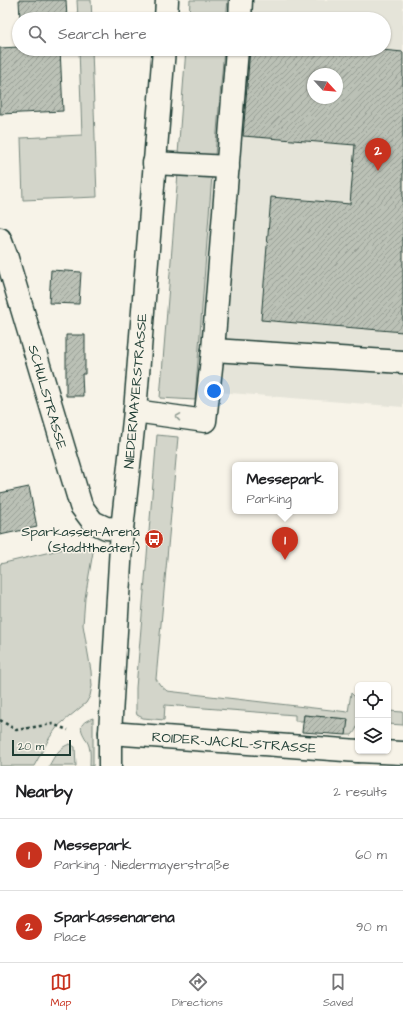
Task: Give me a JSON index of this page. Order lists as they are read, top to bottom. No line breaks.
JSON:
{"streets":{"main road":["NIEDERMAYERSTRASSE","SCHULSTRASSE","ROIDER-JACKL-STRASSE"]},"crossings":[["NIEDERMAYERSTRASSE","SCHULSTRASSE"],["NIEDERMAYERSTRASSE","ROIDER-JACKL-STRASSE"]],"places":{"bus stop":["Sparkassen-Arena (Stadttheater)"]},"scale_bar":"20 m","north":"bottom right","page":{"search":"Search here","pins":["2","1"],"popup":["Messepark","Parking"],"scale":"20 m","heading":["Nearby","2 results"],"list":[{"mark":"1","name":"Messepark","note":"Parking · Niedermayerstraße","value":"60 m"},{"mark":"2","name":"Sparkassenarena","note":"Place","value":"90 m"}],"nav":["Map","Directions","Saved"]}}
